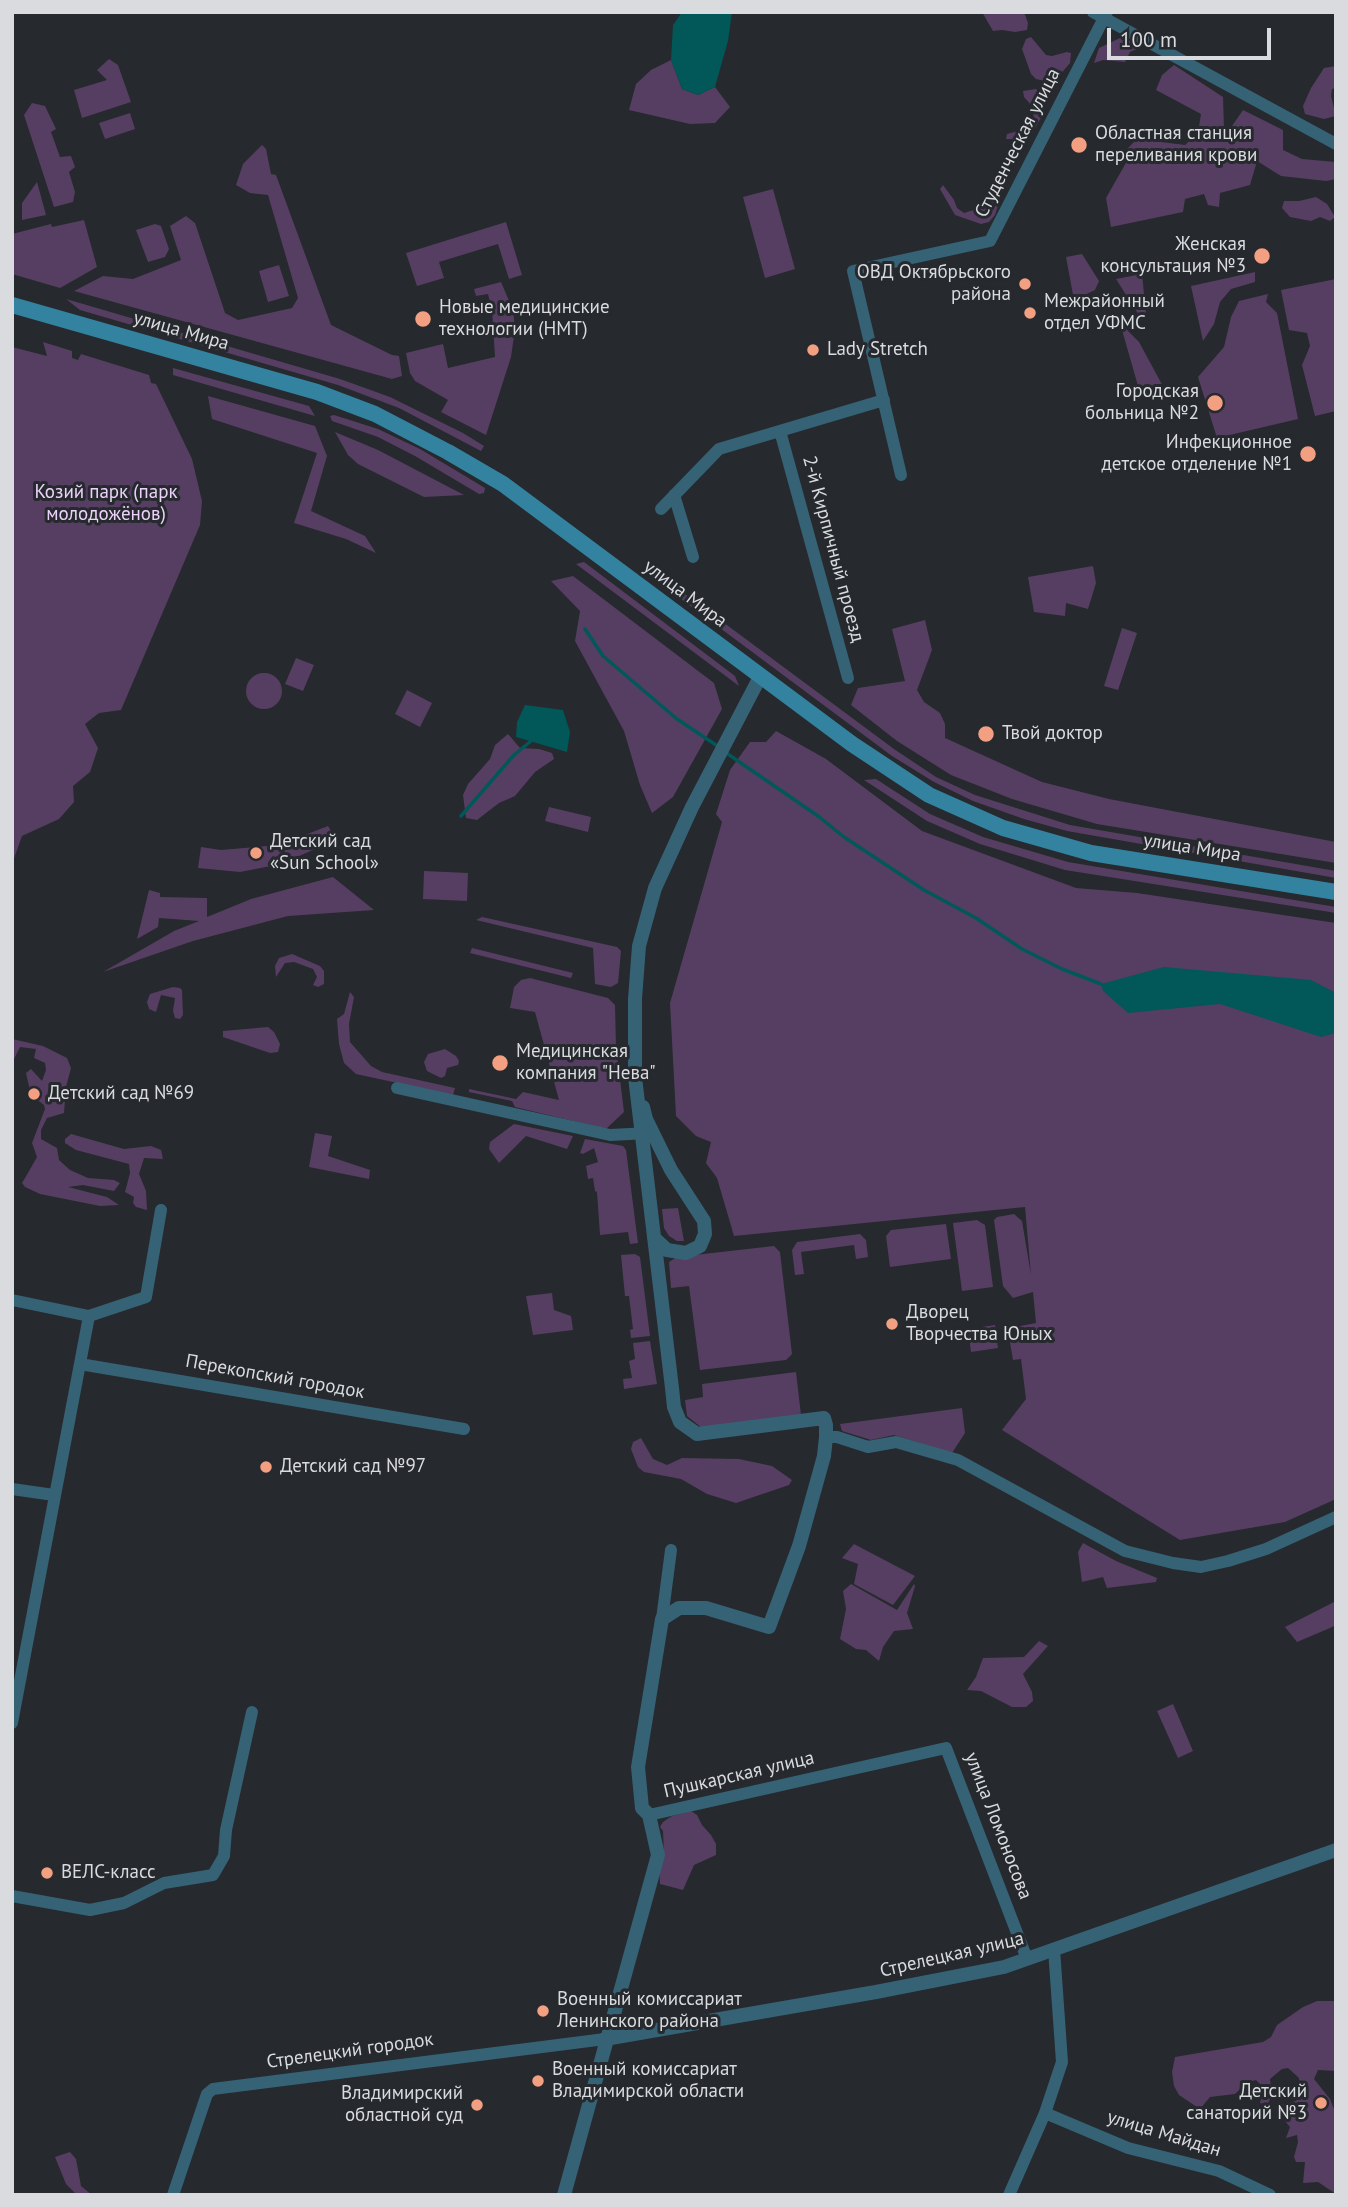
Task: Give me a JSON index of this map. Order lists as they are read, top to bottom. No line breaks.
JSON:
{"streets":{"main road":["улица Мира"],"street":["Студенческая улица","2-й Кирпичный проезд","Перекопский городок","Пушкарская улица","улица Ломоносова","Стрелецкая улица","Стрелецкий городок","улица Майдан"]},"crossings":[["Пушкарская улица","улица Ломоносова"],["улица Ломоносова","Стрелецкая улица"],["Стрелецкая улица","Стрелецкий городок"]],"parks":["Козий парк (парк молодожёнов)"],"places":["Областная станция переливания крови","Женская консультация №3","ОВД Октябрьского района","Межрайонный отдел УФМС","Новые медицинские технологии (НМТ)","Lady Stretch","Городская больница №2","Инфекционное детское отделение №1","Твой доктор","Детский сад «Sun School»","Медицинская компания \"Нева\"","Детский сад №69","Дворец Творчества Юных","Детский сад №97","ВЕЛС-класс","Военный комиссариат Ленинского района","Военный комиссариат Владимирской области","Детский санаторий №3","Владимирский областной суд"],"scale_bar":"100 m"}
